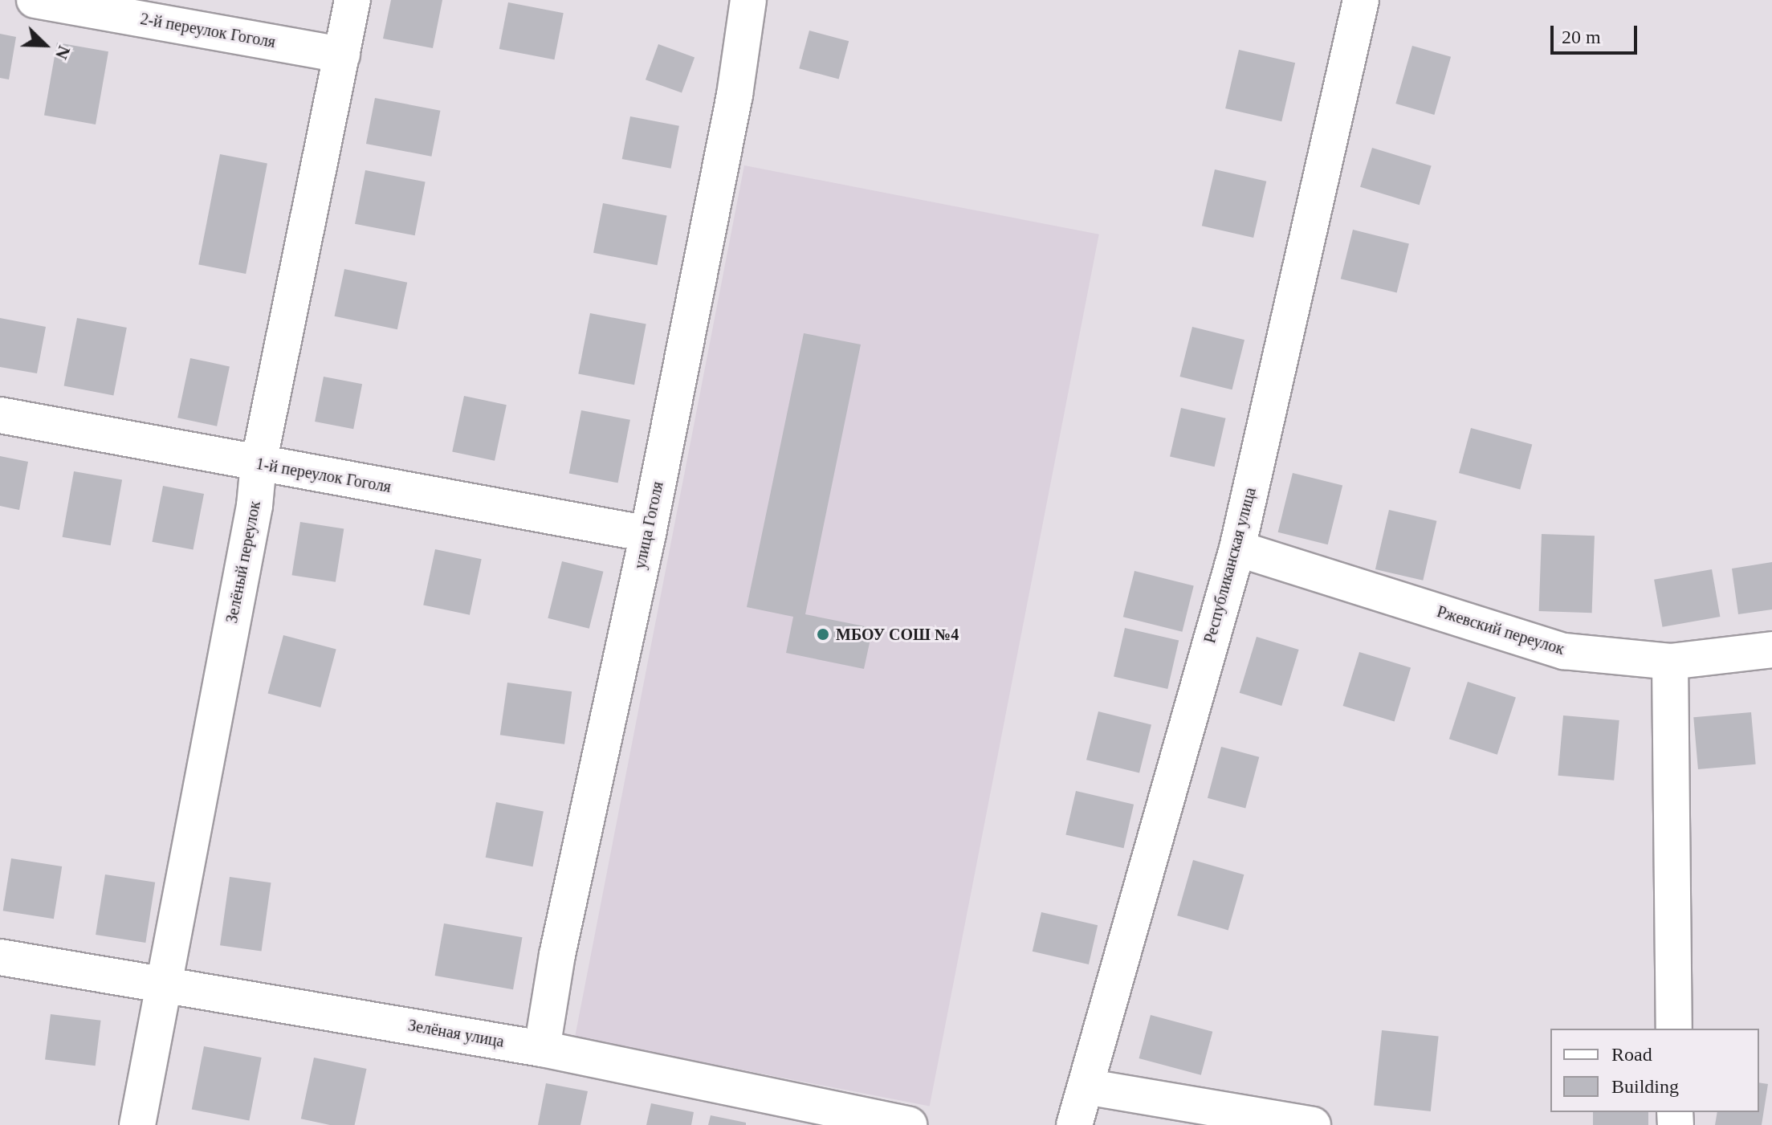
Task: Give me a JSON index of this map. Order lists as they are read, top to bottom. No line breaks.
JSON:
{"streets":{"street":["2-й переулок Гоголя","1-й переулок Гоголя","улица Гоголя","Зелёный переулок","Республиканская улица","Ржевский переулок","Зелёная улица"]},"crossings":[["2-й переулок Гоголя","Зелёный переулок"],["1-й переулок Гоголя","улица Гоголя"],["1-й переулок Гоголя","Зелёный переулок"],["улица Гоголя","Зелёная улица"],["Зелёный переулок","Зелёная улица"],["Республиканская улица","Ржевский переулок"]],"places":["МБОУ СОШ №4"],"legend":["Road","Building"],"scale_bar":"20 m","north":"bottom right"}
